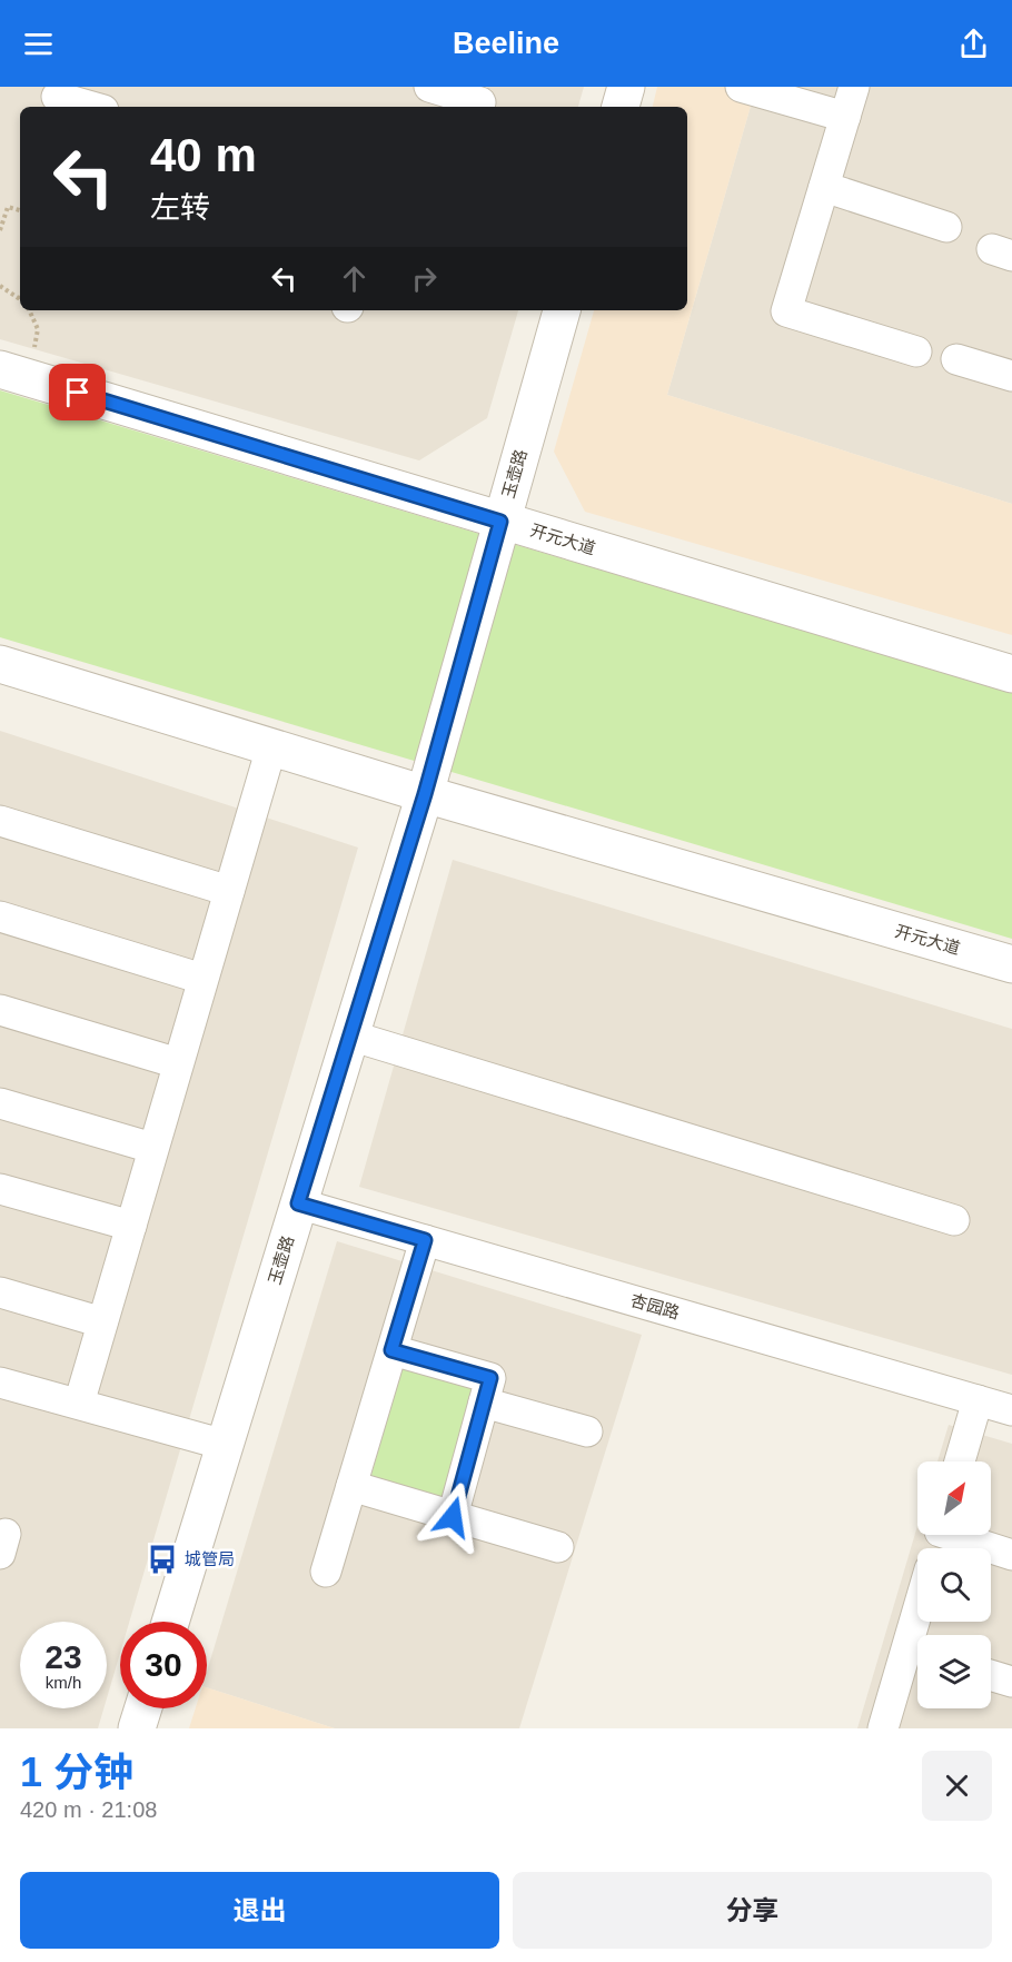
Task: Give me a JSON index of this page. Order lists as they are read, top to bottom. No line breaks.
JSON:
{"streets":{"street":["玉壶路","开元大道","杏园路"]},"crossings":[["玉壶路","开元大道"],["玉壶路","杏园路"]],"places":{"bus stop":["城管局"]},"north":"top right","page":{"header":"Beeline","turn":["40 m","左转"],"speed":"23 km/h","limit":"30","heading":["1 分钟","420 m · 21:08"],"buttons":["退出","分享"]}}
